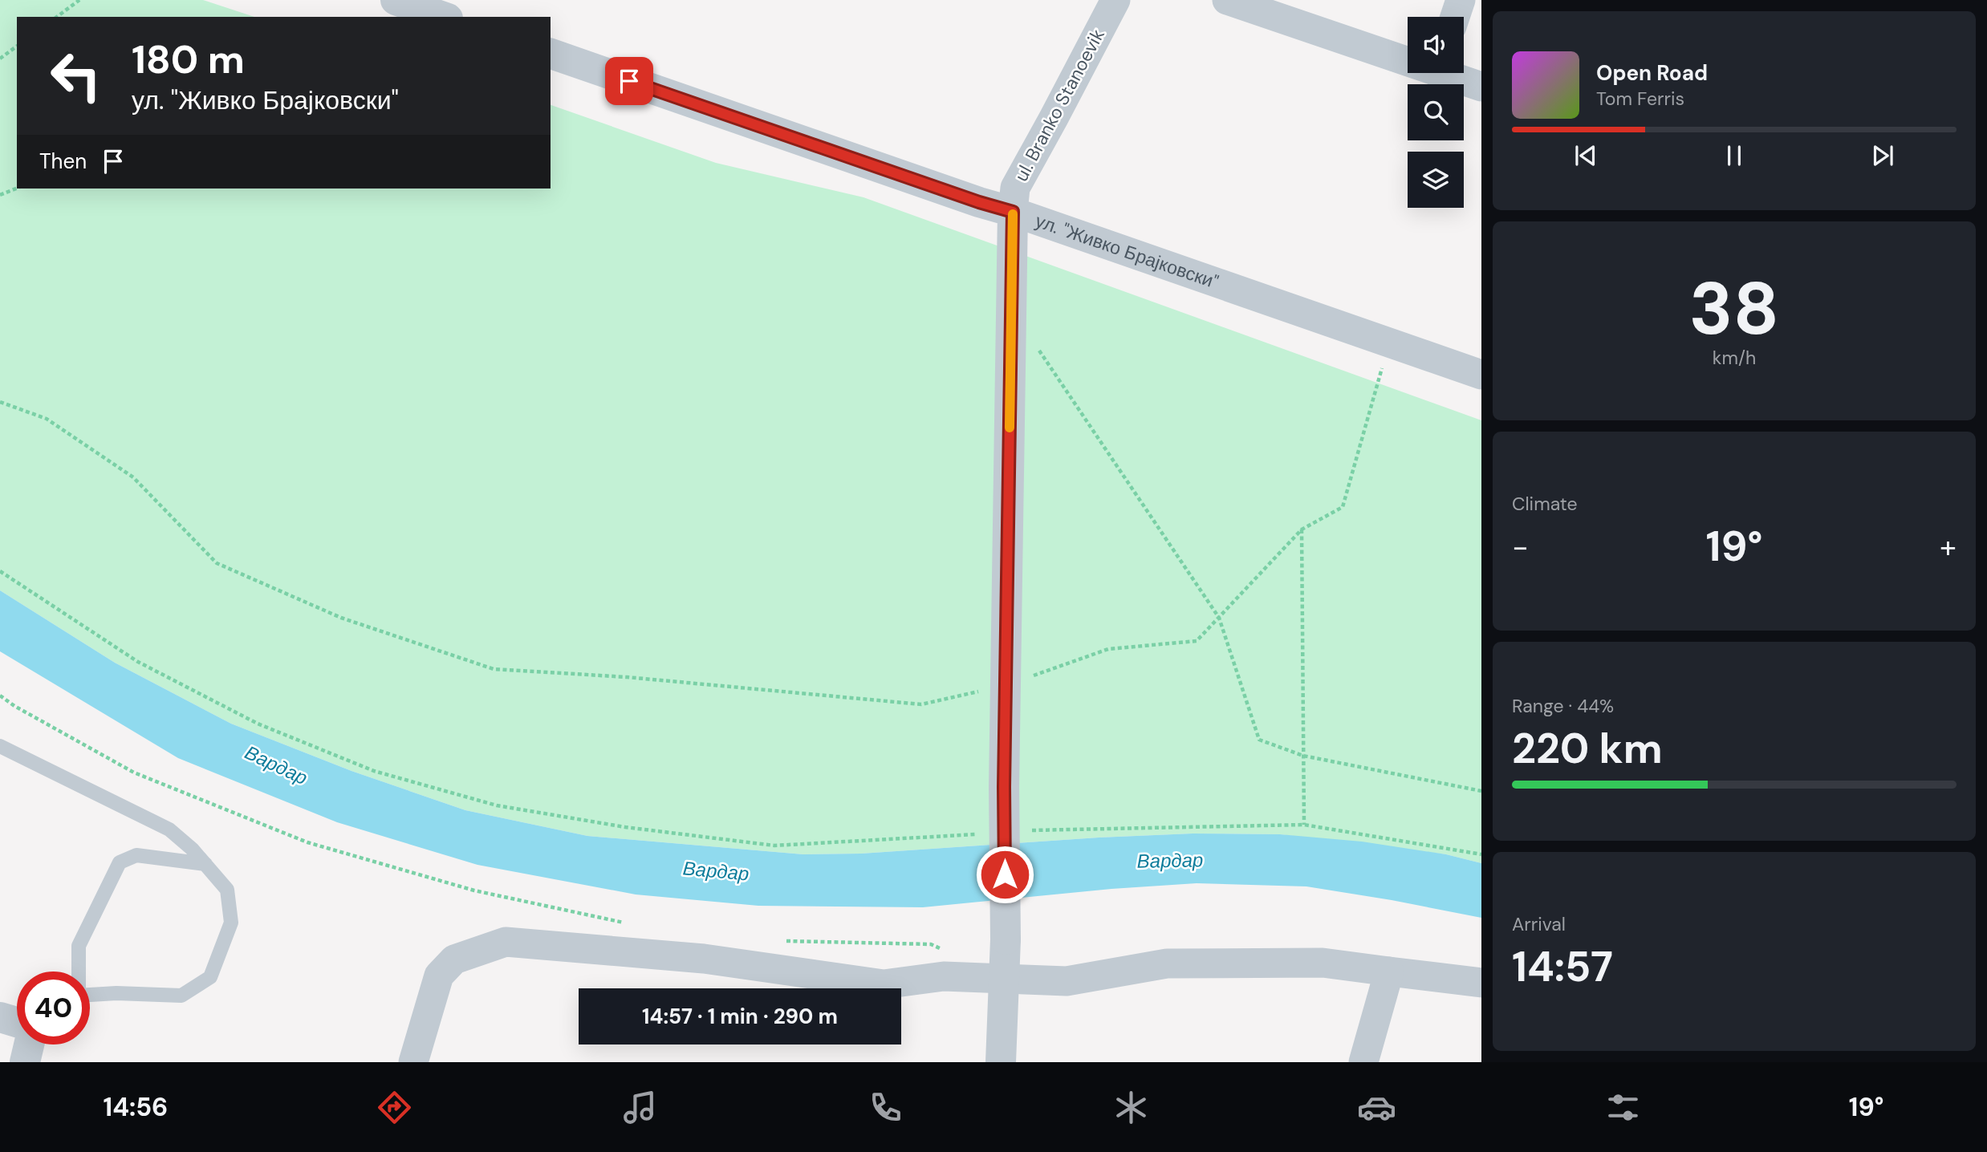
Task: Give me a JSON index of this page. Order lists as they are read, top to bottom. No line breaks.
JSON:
{"streets":{"street":["ul. Branko Stanoevik","ул. \"Живко Брајковски\""]},"crossings":[["ul. Branko Stanoevik","ул. \"Живко Брајковски\""]],"water":["Вардар"],"page":{"turn":["180 m","ул. \"Живко Брајковски\""],"song":["Open Road","Tom Ferris"],"then":"Then","tile":[["38","km/h"],"Climate",["Range · 44%","220 km"],["Arrival","14:57"]],"heat":["−","19°","+"],"limit":"40","trip":"14:57 · 1 min · 290 m","tabs":["14:56","19°"]}}
